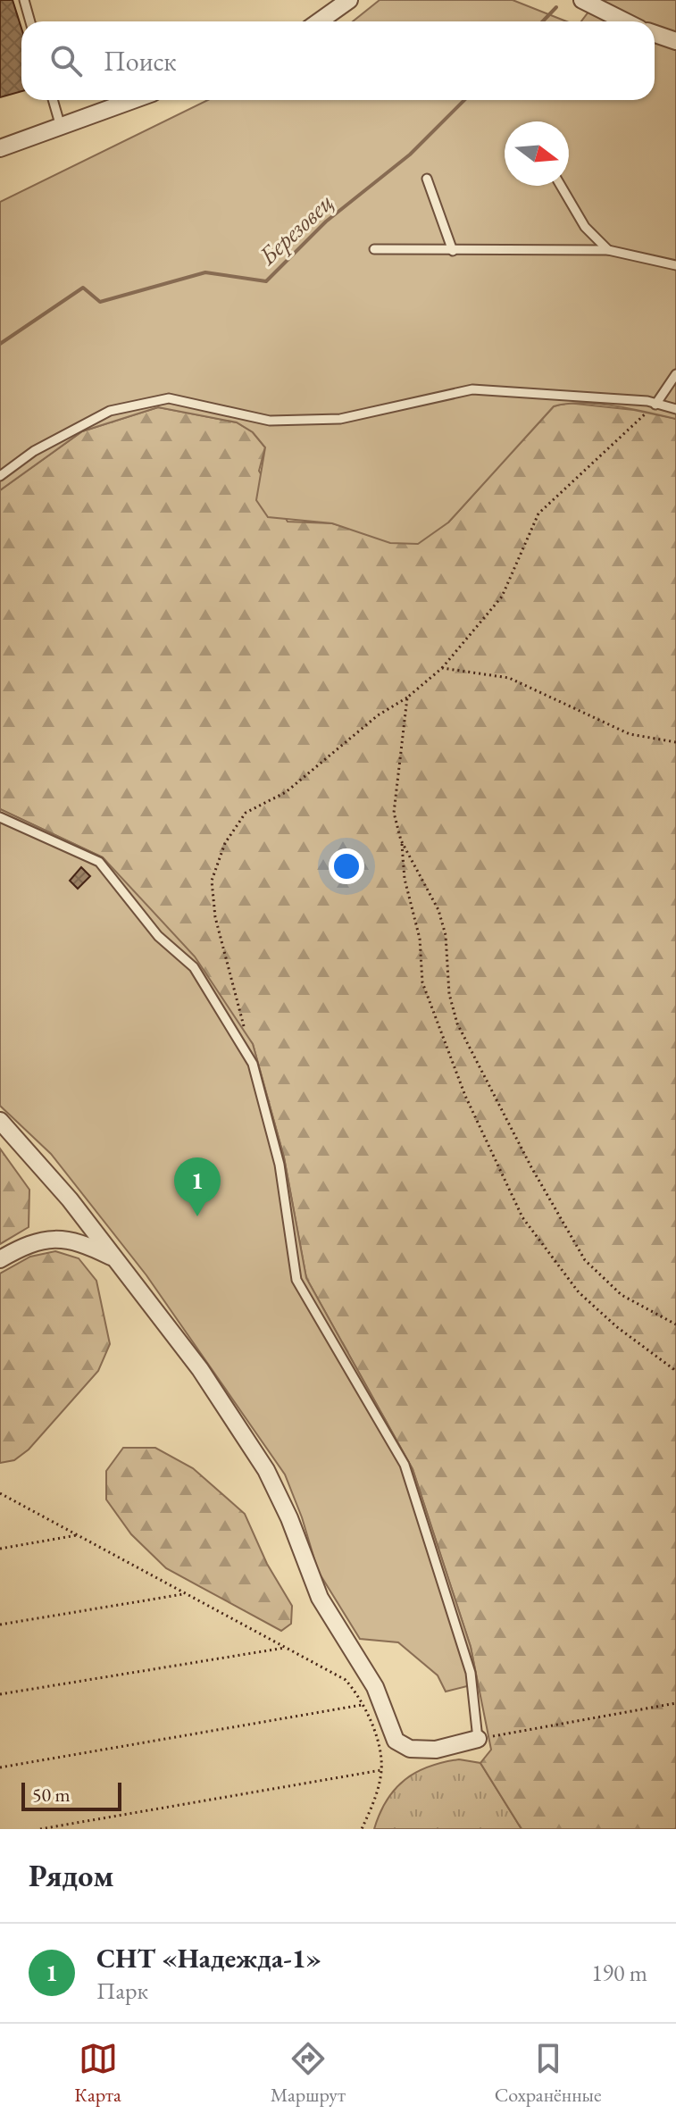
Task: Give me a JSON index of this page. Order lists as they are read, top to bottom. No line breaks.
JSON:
{"water":["Березовец"],"scale_bar":"50 m","north":"right","page":{"search":"Поиск","pins":"1","scale":"50 m","heading":"Рядом","list":[{"mark":"1","name":"СНТ «Надежда-1»","note":"Парк","value":"190 m"}],"nav":["Карта","Маршрут","Сохранённые"]}}
